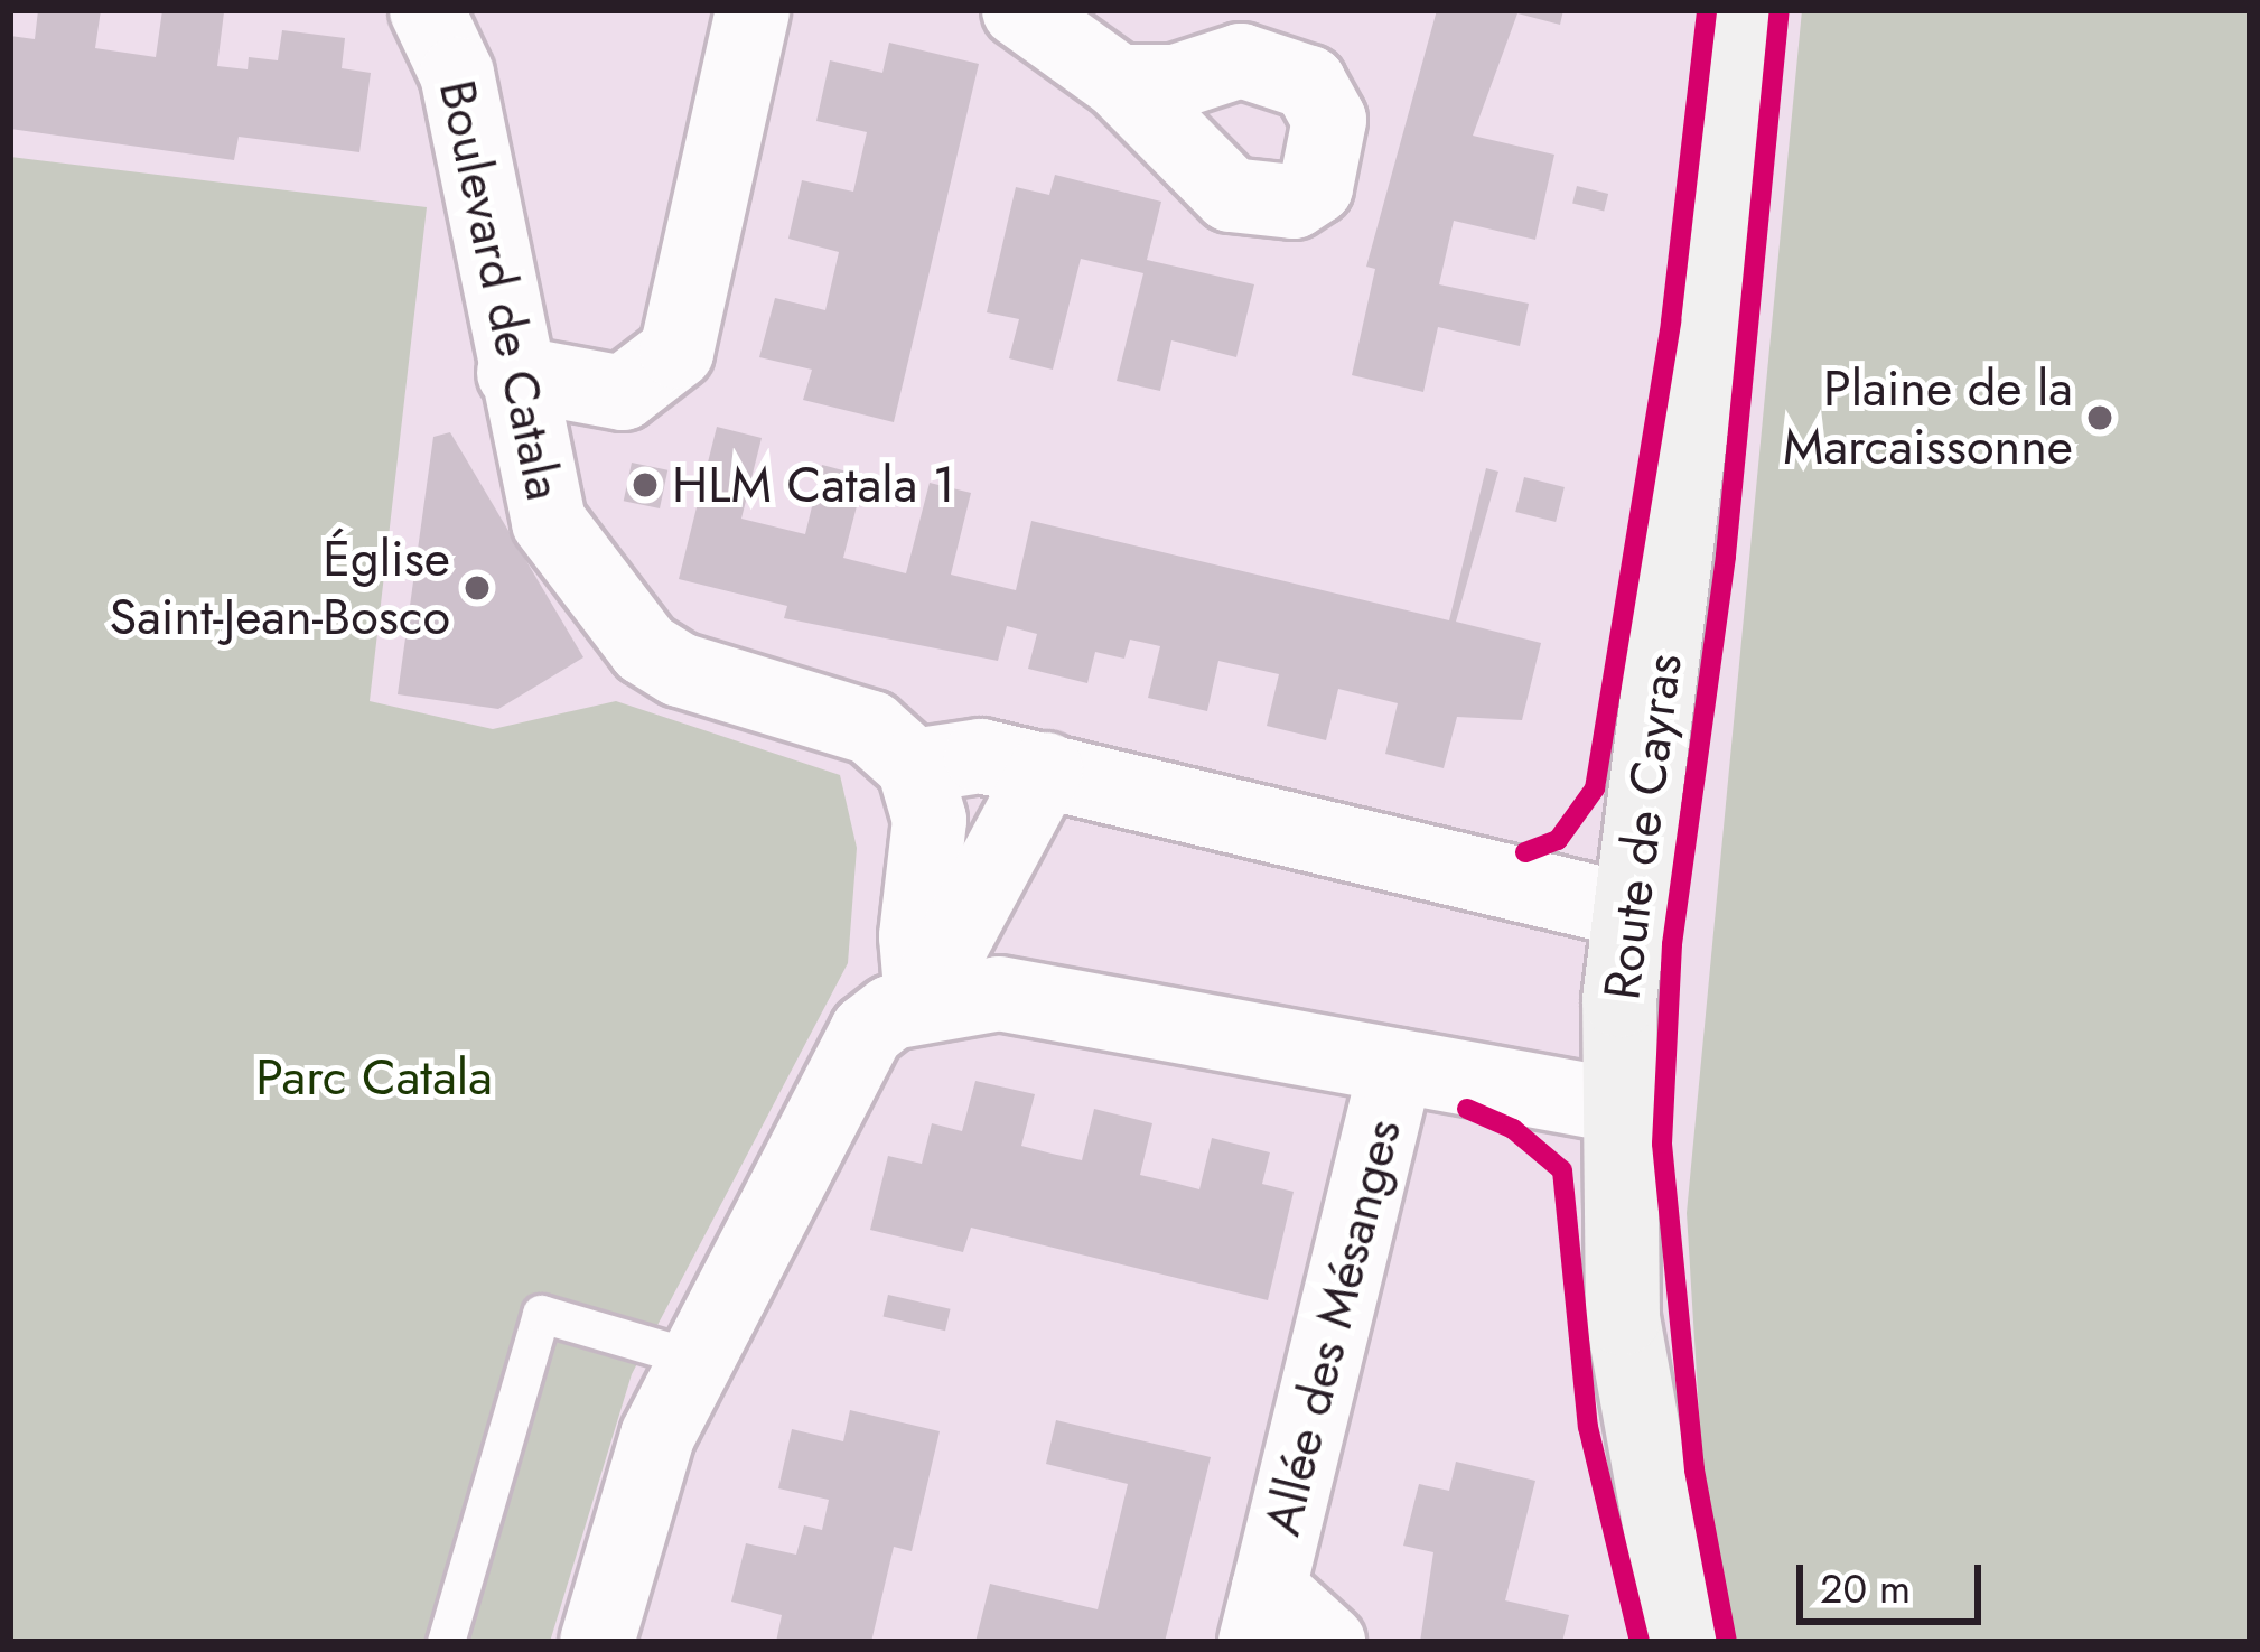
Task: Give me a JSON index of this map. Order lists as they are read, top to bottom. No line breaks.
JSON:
{"streets":{"street":["Boulevard de Catala","Route de Cayras","Allée des Mésanges"]},"parks":["Parc Catala"],"places":["Plaine de la Marcaissonne","HLM Catala 1","Église Saint-Jean-Bosco"],"scale_bar":"20 m"}
